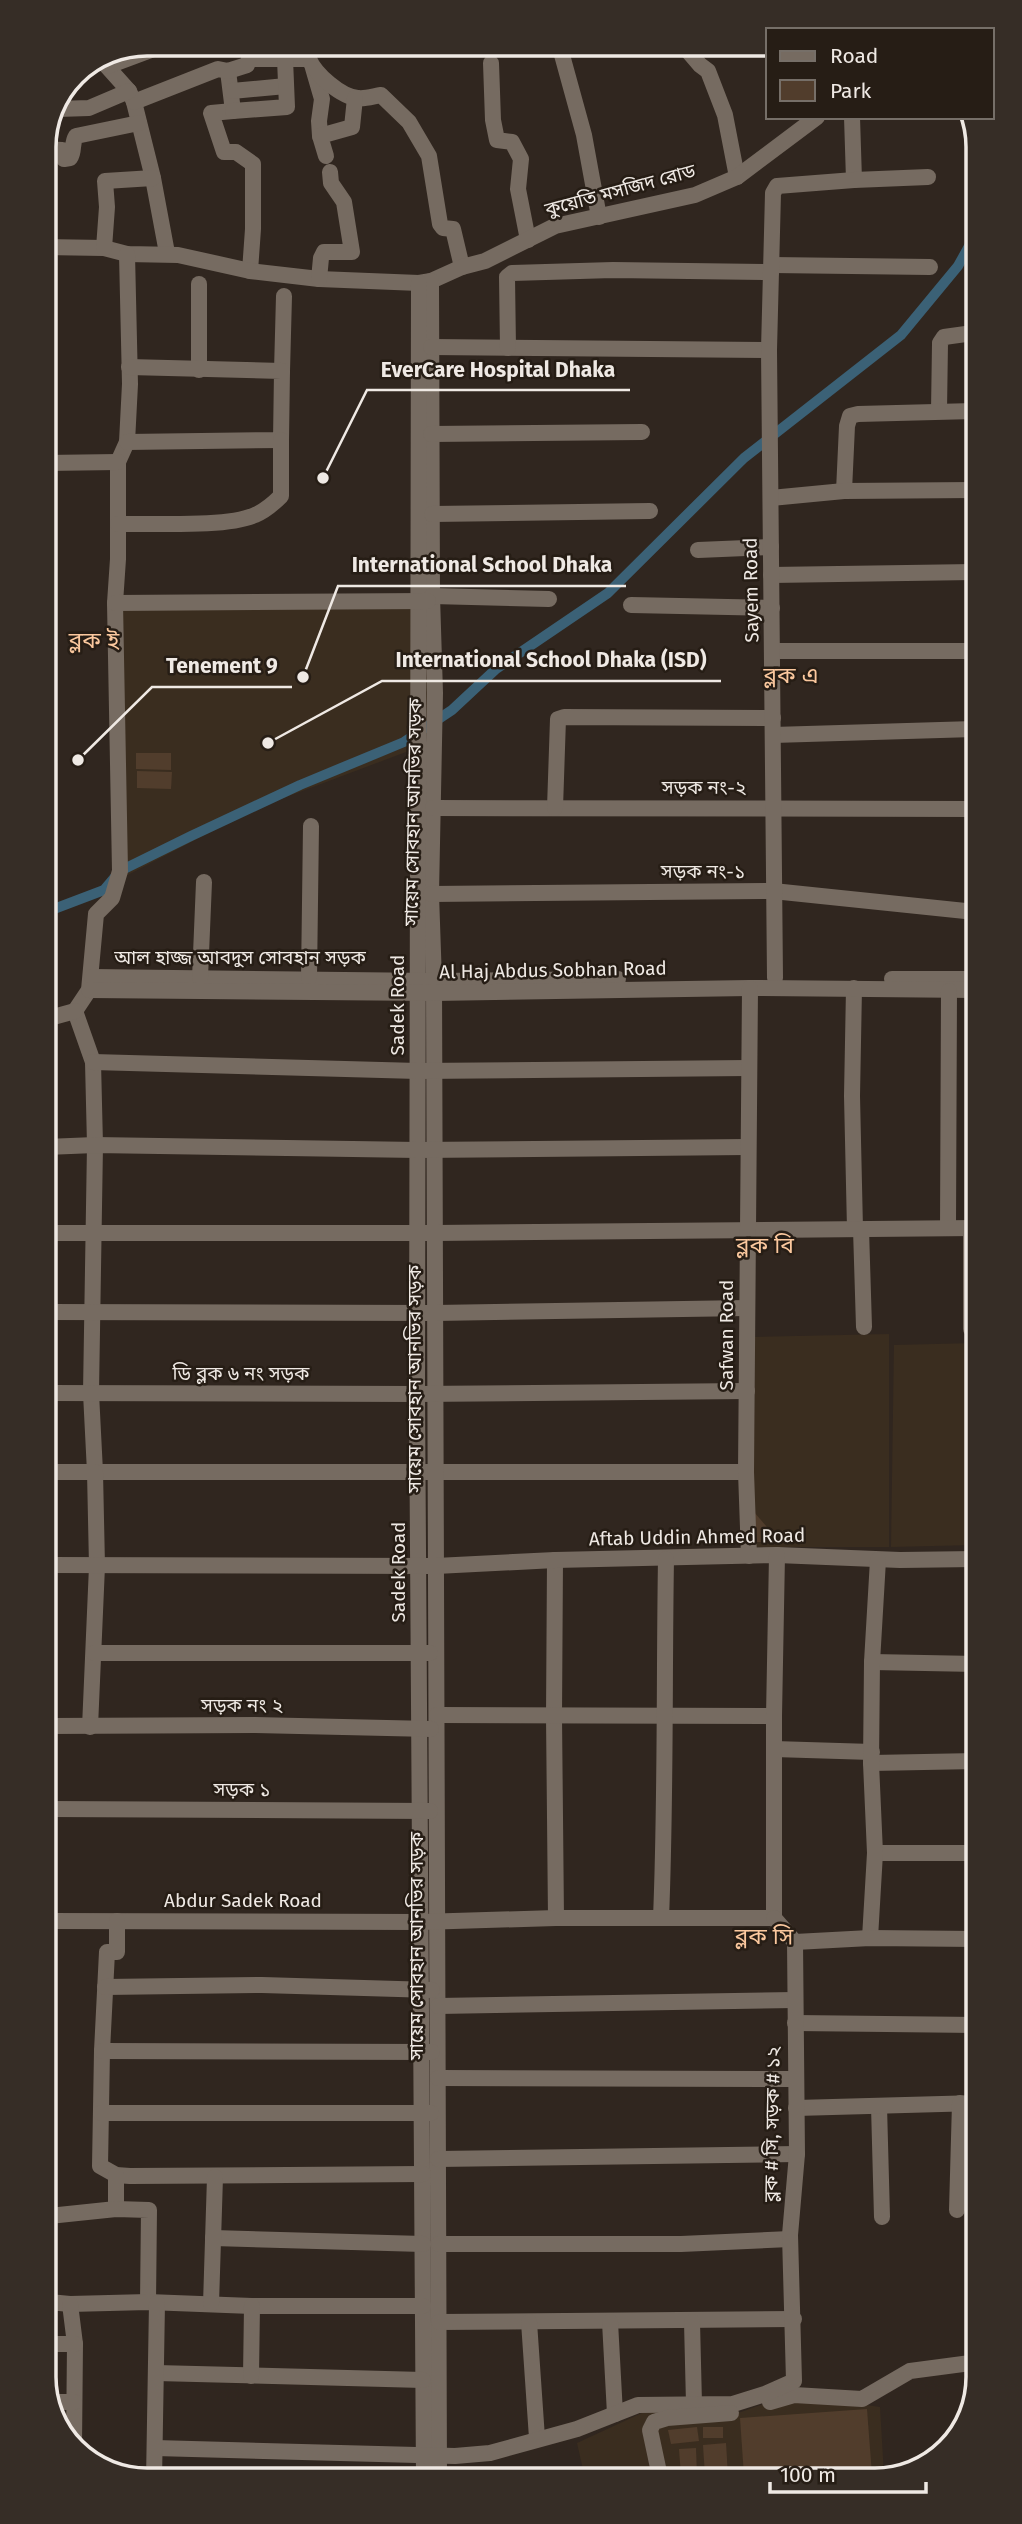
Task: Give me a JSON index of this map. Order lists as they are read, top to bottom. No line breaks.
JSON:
{"streets":{"street":["কুয়েতি মসজিদ রোড","Sayem Road","সড়ক নং-২","সায়েম সোবহান আনভির সড়ক","সড়ক নং-১","আল হাজ্জ আবদুস সোবহান সড়ক","Al Haj Abdus Sobhan Road","Sadek Road","Safwan Road","ডি ব্লক ৬ নং সড়ক","Aftab Uddin Ahmed Road","সড়ক নং ২","সড়ক ১","Abdur Sadek Road","ব্লক # সি, সড়ক # ১২"]},"crossings":[["কুয়েতি মসজিদ রোড","সায়েম সোবহান আনভির সড়ক"],["কুয়েতি মসজিদ রোড","Sadek Road"],["Sayem Road","সড়ক নং-২"],["Sayem Road","সড়ক নং-১"],["Sayem Road","আল হাজ্জ আবদুস সোবহান সড়ক"],["সড়ক নং-২","সায়েম সোবহান আনভির সড়ক"],["সায়েম সোবহান আনভির সড়ক","সড়ক নং-১"],["সায়েম সোবহান আনভির সড়ক","আল হাজ্জ আবদুস সোবহান সড়ক"],["সায়েম সোবহান আনভির সড়ক","Al Haj Abdus Sobhan Road"],["সায়েম সোবহান আনভির সড়ক","Sadek Road"],["সায়েম সোবহান আনভির সড়ক","ডি ব্লক ৬ নং সড়ক"],["সায়েম সোবহান আনভির সড়ক","Aftab Uddin Ahmed Road"],["সায়েম সোবহান আনভির সড়ক","সড়ক নং ২"],["সায়েম সোবহান আনভির সড়ক","সড়ক ১"],["সায়েম সোবহান আনভির সড়ক","Abdur Sadek Road"],["আল হাজ্জ আবদুস সোবহান সড়ক","Al Haj Abdus Sobhan Road"],["আল হাজ্জ আবদুস সোবহান সড়ক","Sadek Road"],["Al Haj Abdus Sobhan Road","Sadek Road"],["Al Haj Abdus Sobhan Road","Safwan Road"],["Sadek Road","ডি ব্লক ৬ নং সড়ক"],["Sadek Road","Aftab Uddin Ahmed Road"],["Sadek Road","সড়ক নং ২"],["Safwan Road","ডি ব্লক ৬ নং সড়ক"],["Safwan Road","Aftab Uddin Ahmed Road"]],"districts":["ব্লক ই","ব্লক এ","ব্লক বি","ব্লক সি"],"places":["EverCare Hospital Dhaka","International School Dhaka","International School Dhaka (ISD)","Tenement 9"],"legend":["Road","Park"],"scale_bar":"100 m"}
